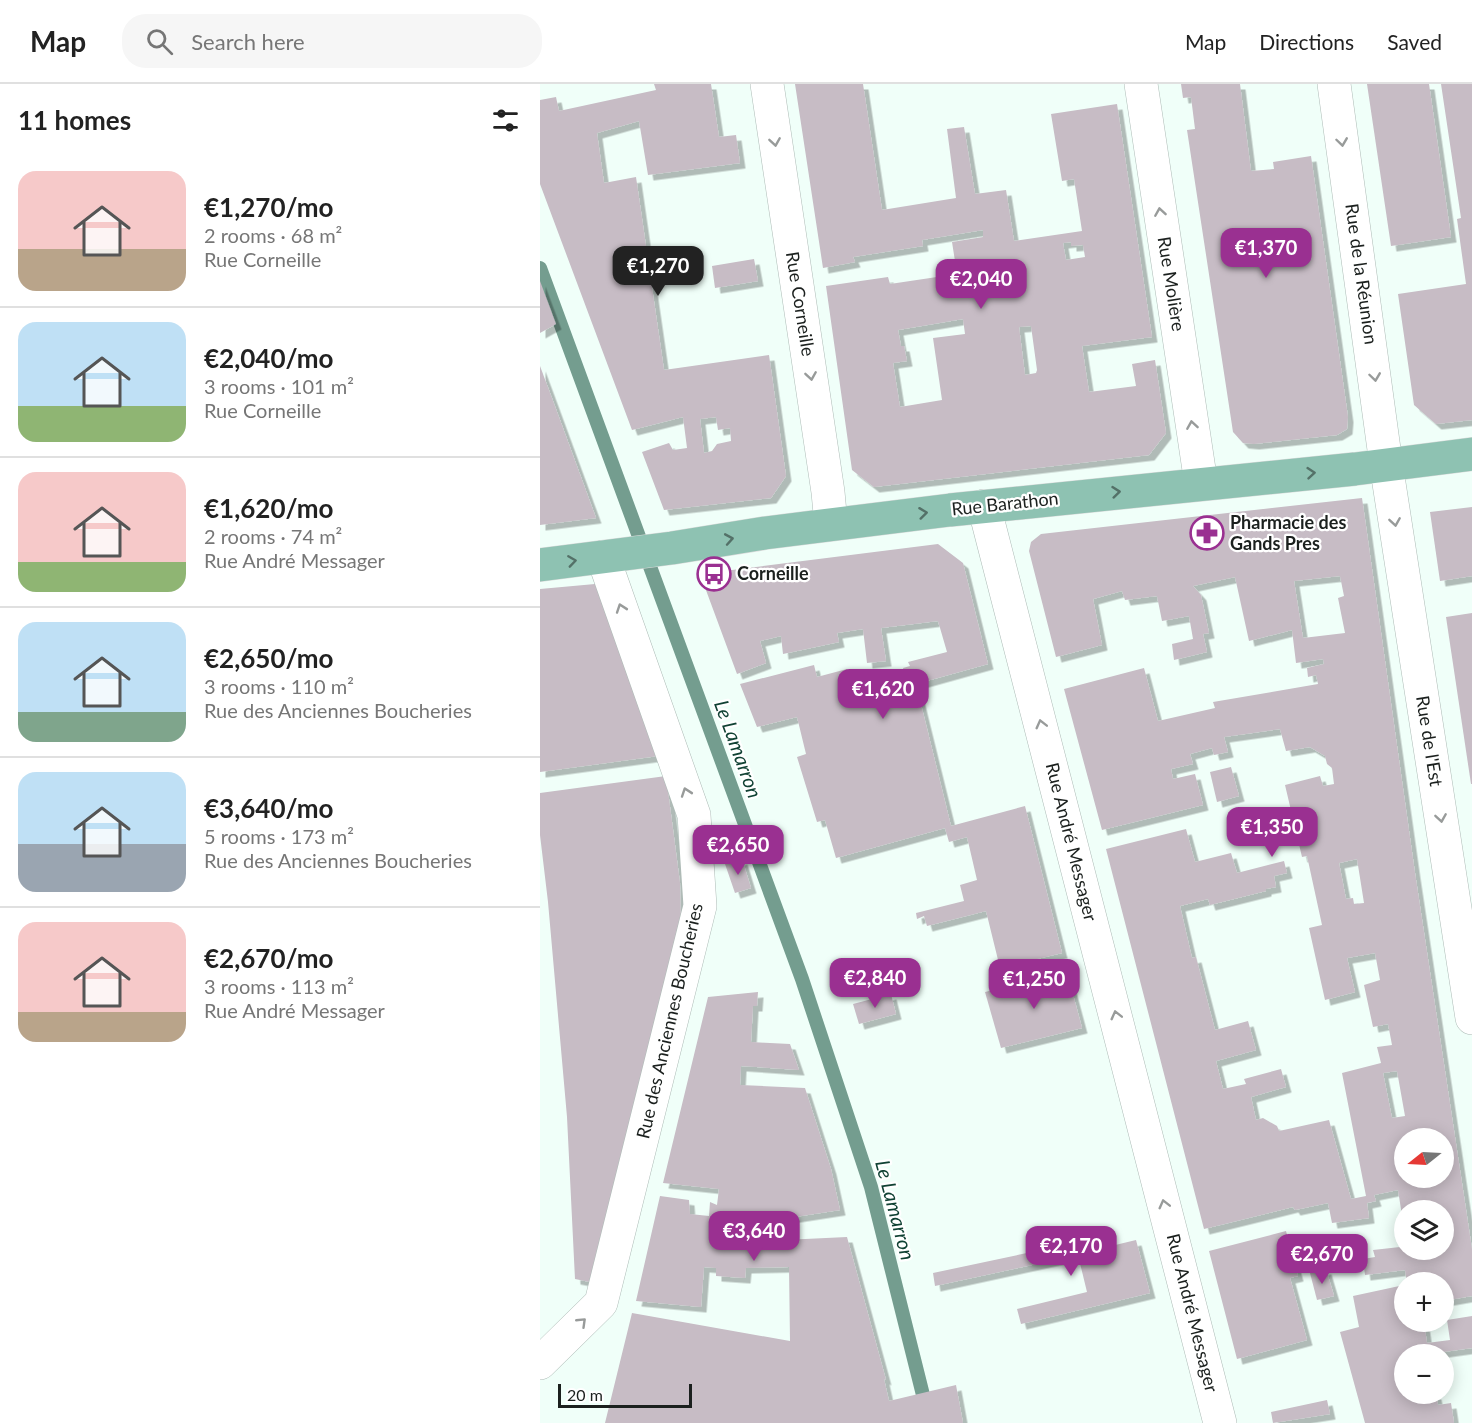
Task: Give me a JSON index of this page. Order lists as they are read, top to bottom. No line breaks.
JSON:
{"streets":{"main road":["Rue Barathon"],"street":["Rue de la Réunion","Rue Molière","Rue Corneille","Rue de l'Est","Rue André Messager","Rue des Anciennes Boucheries"]},"crossings":[["Rue de la Réunion","Rue Barathon"],["Rue de la Réunion","Rue de l'Est"],["Rue Molière","Rue Barathon"],["Rue Corneille","Rue Barathon"],["Rue Barathon","Rue de l'Est"],["Rue Barathon","Rue André Messager"],["Rue Barathon","Rue des Anciennes Boucheries"]],"one_way":["Rue de la Réunion","Rue Molière","Rue Corneille","Rue Barathon","Rue de l'Est","Rue André Messager","Rue des Anciennes Boucheries"],"water":["Le Lamarron"],"places":{"pharmacy":["Pharmacie des Gands Pres"],"bus stop":["Corneille"]},"scale_bar":"20 m","north":"left","page":{"header":"Map","search":"Search here","nav":["Map","Directions","Saved"],"heading":"11 homes","list":[{"name":"€1,270/mo","note":"2 rooms · 68 m² · Rue Corneille"},{"name":"€2,040/mo","note":"3 rooms · 101 m² · Rue Corneille"},{"name":"€1,620/mo","note":"2 rooms · 74 m² · Rue André Messager"},{"name":"€2,650/mo","note":"3 rooms · 110 m² · Rue des Anciennes Boucheries"},{"name":"€3,640/mo","note":"5 rooms · 173 m² · Rue des Anciennes Boucheries"},{"name":"€2,670/mo","note":"3 rooms · 113 m² · Rue André Messager"}],"price":["€1,370","€1,270","€2,040","€1,620","€1,350","€2,650","€2,840","€1,250","€3,640","€2,170","€2,670"],"map_buttons":["+","−"],"scale":"20 m"}}
